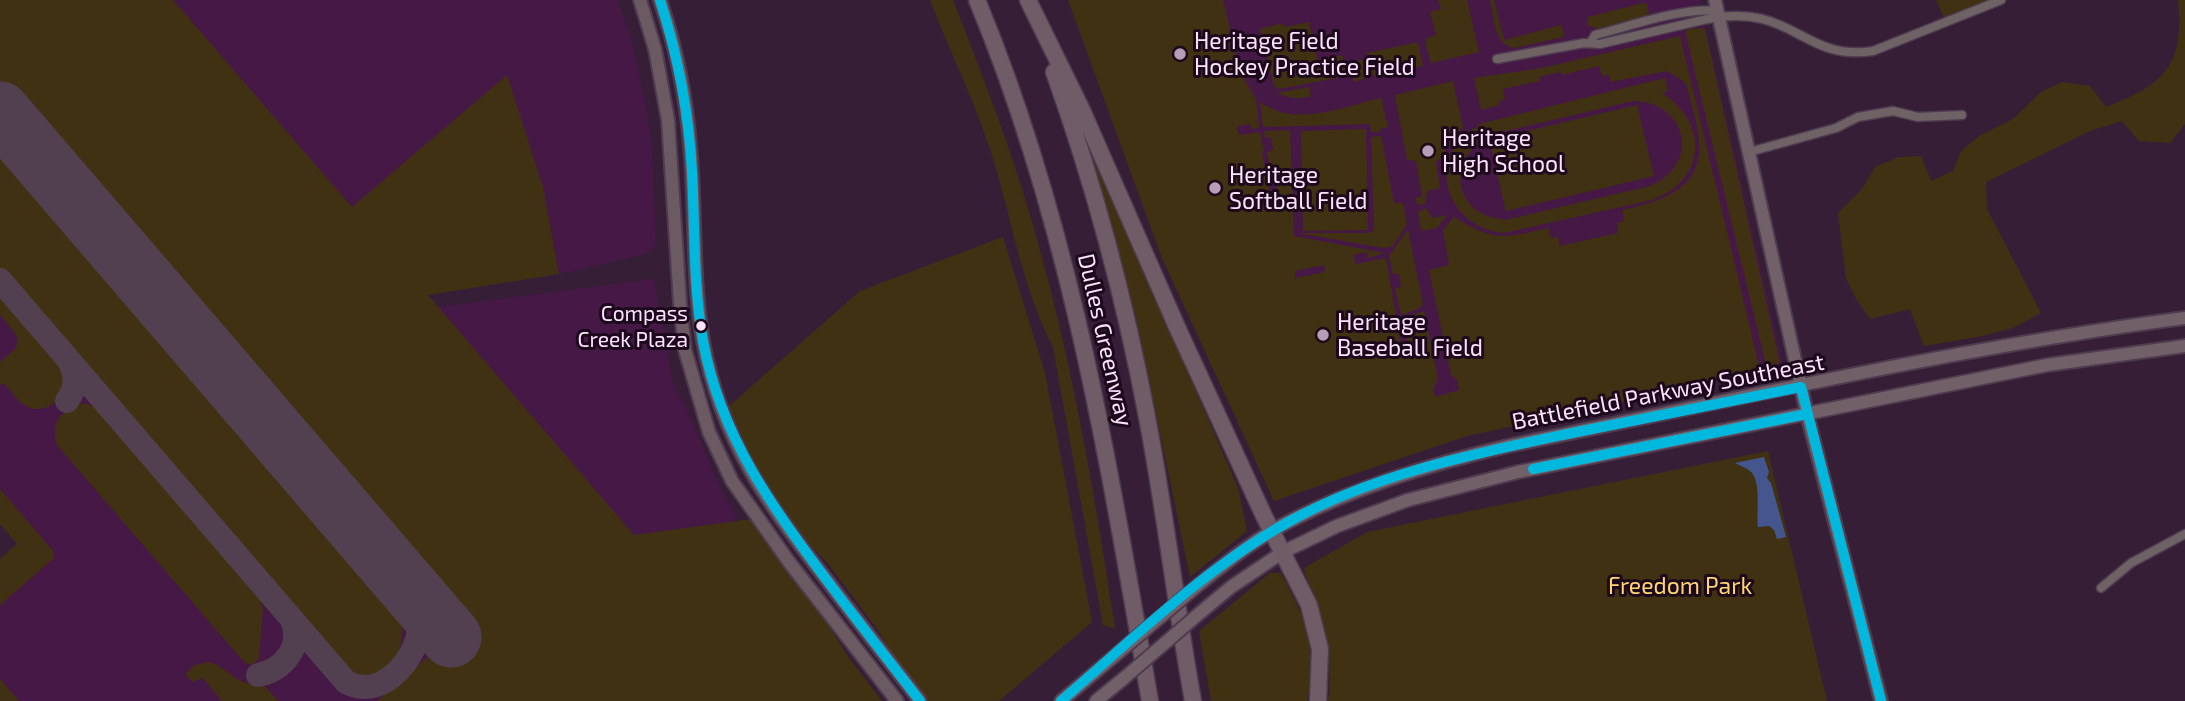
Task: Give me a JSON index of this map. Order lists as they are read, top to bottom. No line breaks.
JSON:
{"streets":{"highway":["Dulles Greenway"],"main road":["Battlefield Parkway Southeast"]},"parks":["Freedom Park"],"places":["Heritage Field Hockey Practice Field","Heritage High School","Heritage Softball Field","Compass Creek Plaza","Heritage Baseball Field"]}
